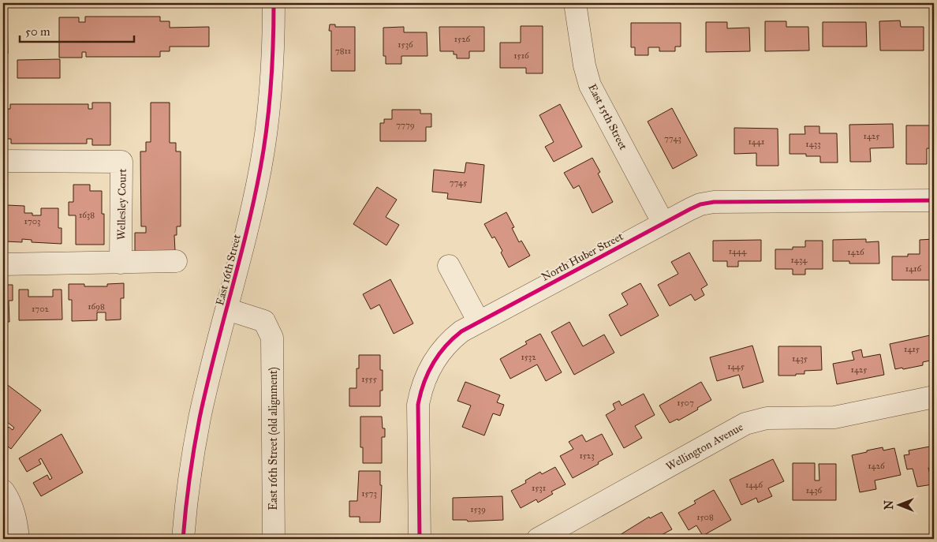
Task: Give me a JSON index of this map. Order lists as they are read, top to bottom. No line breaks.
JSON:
{"streets":{"street":["East 15th Street","Wellesley Court","North Huber Street","East 16th Street","East 16th Street (old alignment)","Wellington Avenue"]},"crossings":[["East 15th Street","North Huber Street"],["East 16th Street","East 16th Street (old alignment)"]],"house_numbers":["1526","1536","7811","1516","7779","1425","7743","1441","1433","7745","1638","1703","1444","1426","1434","1416","1698","1702","1415","1532","1435","1445","1425","1555","1507","1523","1426","1446","1531","1436","1573","1539","1508"],"scale_bar":"50 m","north":"left"}
